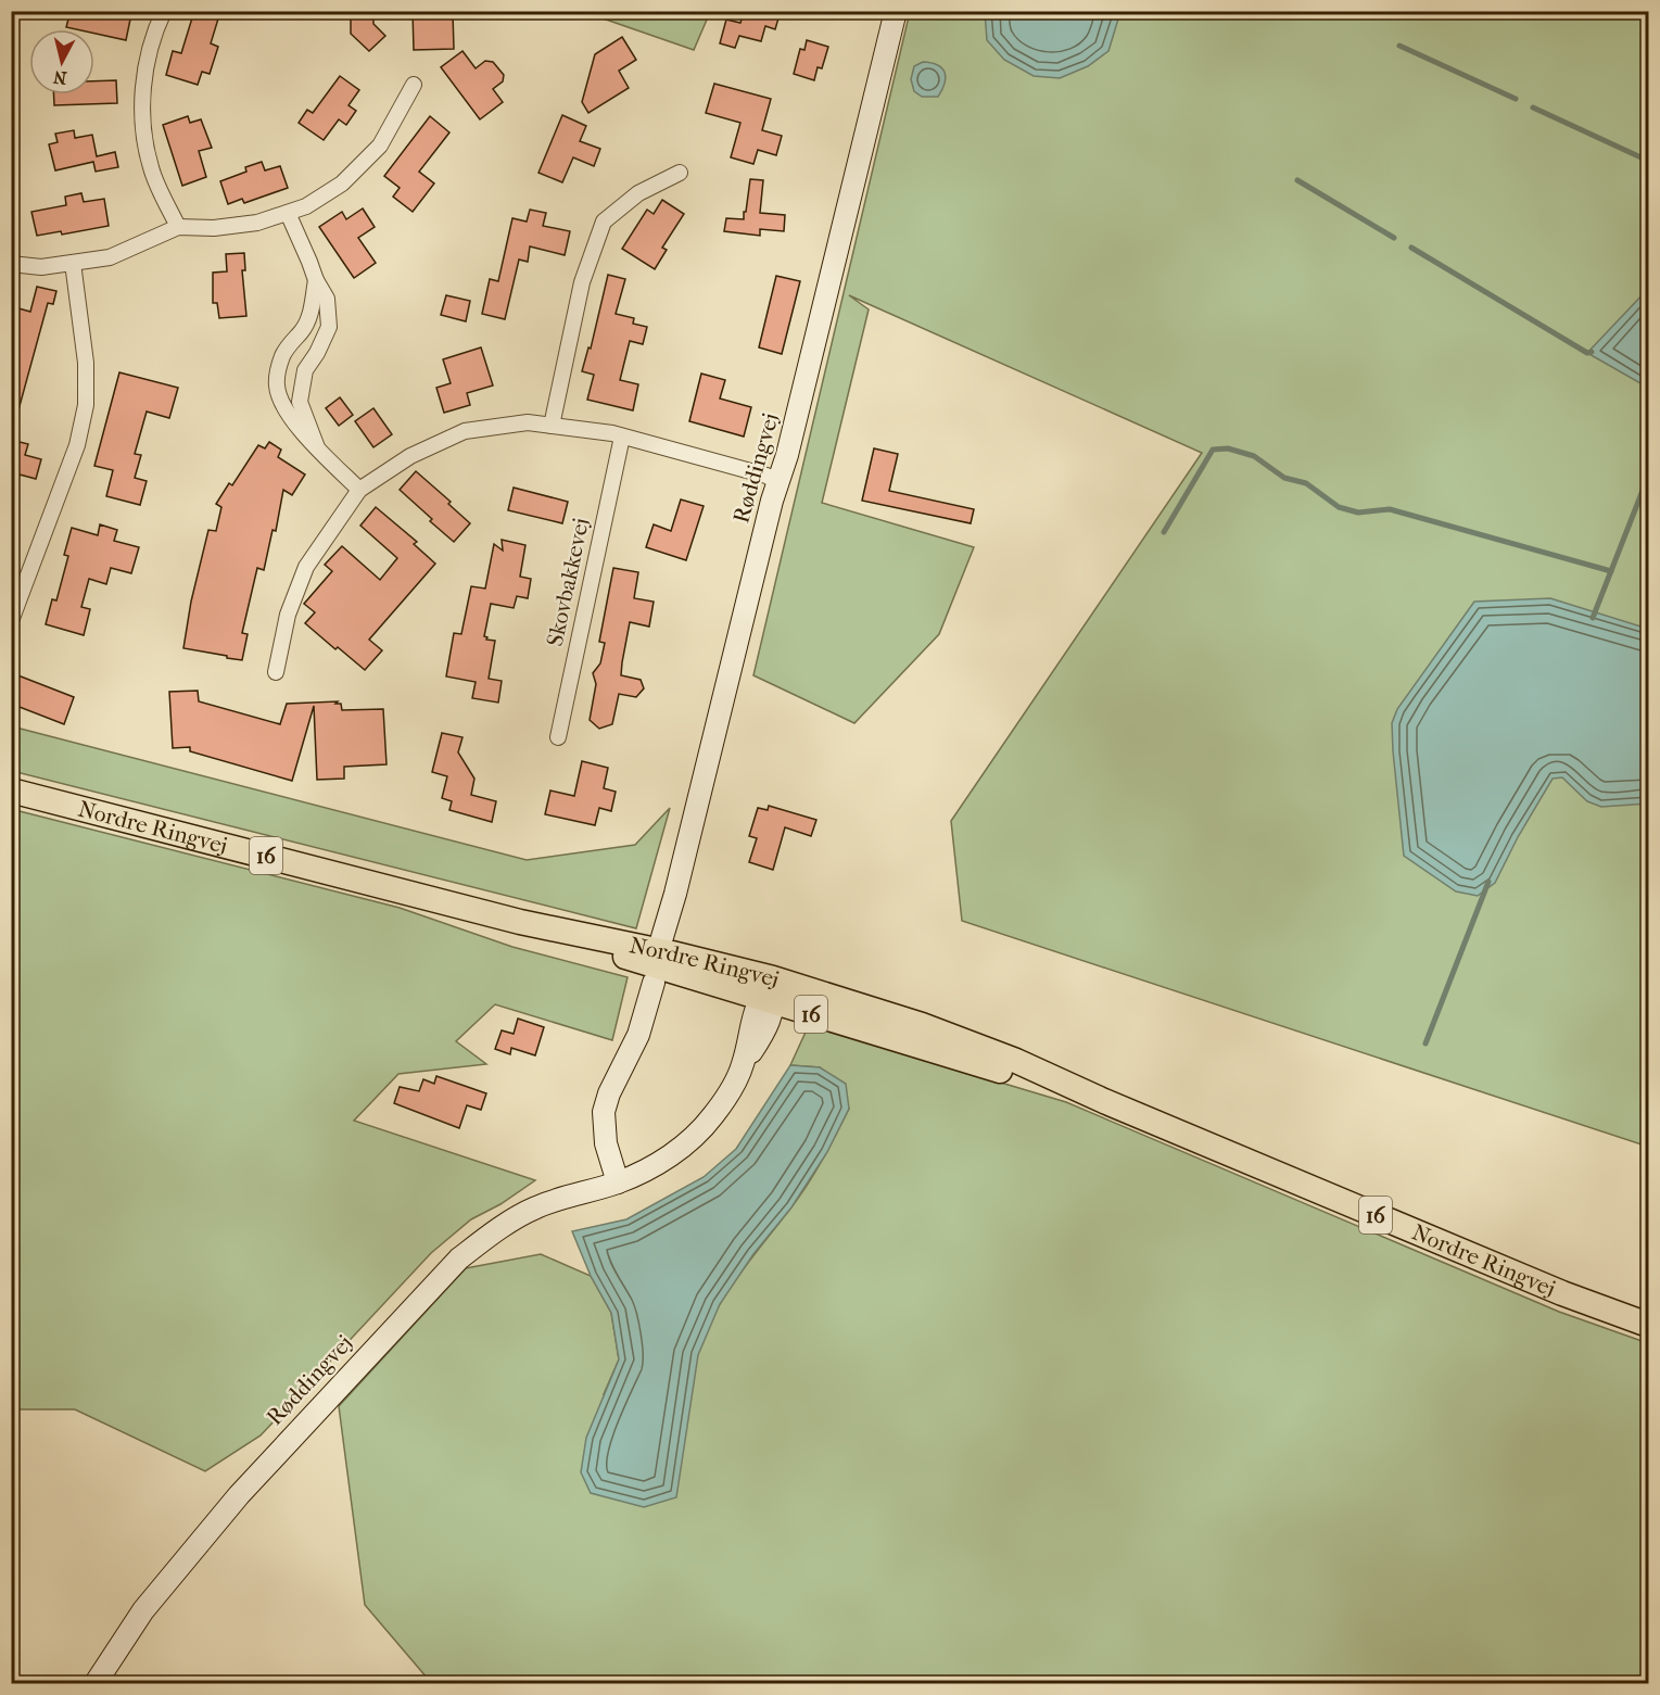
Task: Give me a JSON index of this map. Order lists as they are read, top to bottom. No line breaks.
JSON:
{"streets":{"main road":["Nordre Ringvej","16"],"street":["Røddingvej","Skovbakkevej"]},"crossings":[["Røddingvej","Nordre Ringvej"]],"north":"bottom"}
